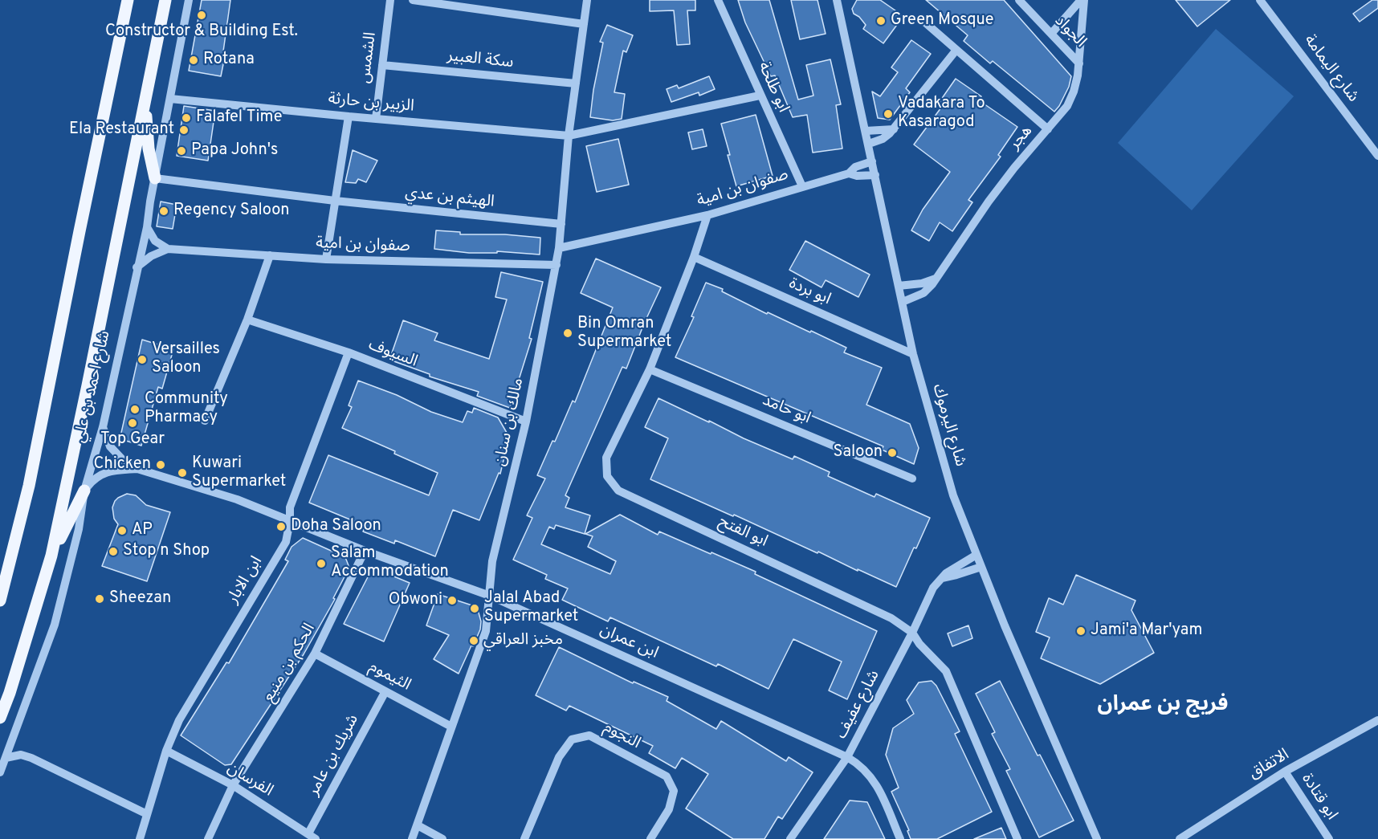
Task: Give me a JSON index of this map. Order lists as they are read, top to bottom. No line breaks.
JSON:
{"streets":{"main road":["شارع احمد بن علي"],"street":["الجواد","الشمس","سكة العبير","شارع اليمامة","ابو طلحة","الزبير بن حارثة","هجر","صفوان بن امية","الهيثم بن عدي","ابو بردة","السيوف","ابو حامد","مالك بن سنان","شارع اليرموك","ابو الفتح","ابن الابار","ابن عمران","الحكم بن منيع","الثيموم","شارع عفيف","النجوم","شريك بن عامر","الاتفاق","الفرسان","ابو قتادة"]},"crossings":[["الجواد","هجر"],["الشمس","سكة العبير"],["الشمس","الزبير بن حارثة"],["سكة العبير","مالك بن سنان"],["ابو طلحة","الزبير بن حارثة"],["ابو طلحة","صفوان بن امية"],["الزبير بن حارثة","شارع احمد بن علي"],["الزبير بن حارثة","مالك بن سنان"],["هجر","شارع اليرموك"],["صفوان بن امية","شارع احمد بن علي"],["صفوان بن امية","مالك بن سنان"],["صفوان بن امية","شارع اليرموك"],["صفوان بن امية","ابو الفتح"],["الهيثم بن عدي","شارع احمد بن علي"],["الهيثم بن عدي","مالك بن سنان"],["ابو بردة","شارع اليرموك"],["ابو بردة","ابو الفتح"],["السيوف","مالك بن سنان"],["السيوف","ابن الابار"],["شارع احمد بن علي","ابن عمران"],["ابو حامد","ابو الفتح"],["مالك بن سنان","ابن عمران"],["مالك بن سنان","الثيموم"],["شارع اليرموك","شارع عفيف"],["ابو الفتح","شارع عفيف"],["ابن الابار","ابن عمران"],["ابن الابار","الفرسان"],["ابن عمران","الحكم بن منيع"],["ابن عمران","شارع عفيف"],["الحكم بن منيع","الثيموم"],["الحكم بن منيع","الفرسان"],["الثيموم","شريك بن عامر"],["شريك بن عامر","الفرسان"],["الاتفاق","ابو قتادة"]],"districts":["فريج بن عمران"],"places":["Constructor & Building Est.","Green Mosque","Rotana","Vadakara To Kasaragod","Falafel Time","Ela Restaurant","Papa John's","Regency Saloon","Bin Omran Supermarket","Versailles Saloon","Community Pharmacy","Top Gear","Saloon","Chicken","Kuwari Supermarket","Doha Saloon","AP","Stop n Shop","Salam Accommodation","Sheezan","Obwoni","Jalal Abad Supermarket","Jami'a Mar'yam","مخبز العراقي"]}
